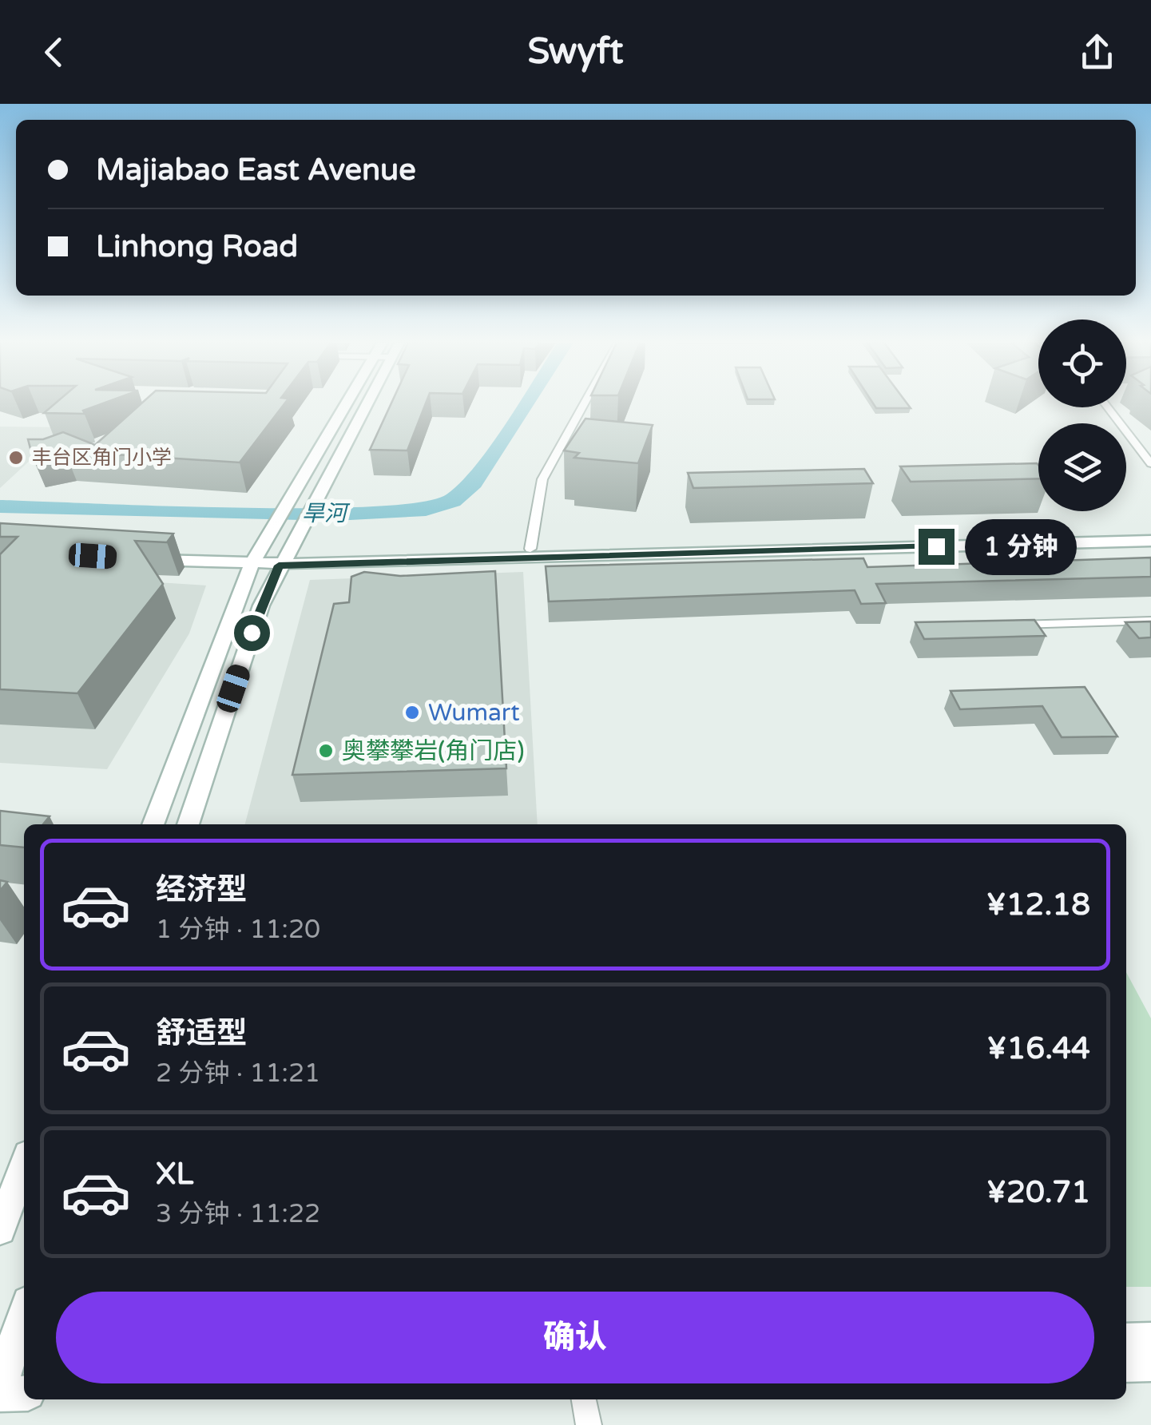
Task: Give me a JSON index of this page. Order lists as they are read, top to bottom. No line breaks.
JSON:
{"water":["旱河"],"places":["丰台区角门小学","Wumart","奥攀攀岩(角门店)"],"page":{"header":"Swyft","banner":["Majiabao East Avenue","Linhong Road"],"bubble":"1 分钟","list":[{"name":"经济型","note":"1 分钟 · 11:20","value":"¥12.18"},{"name":"舒适型","note":"2 分钟 · 11:21","value":"¥16.44"},{"name":"XL","note":"3 分钟 · 11:22","value":"¥20.71"}],"buttons":"确认"}}
